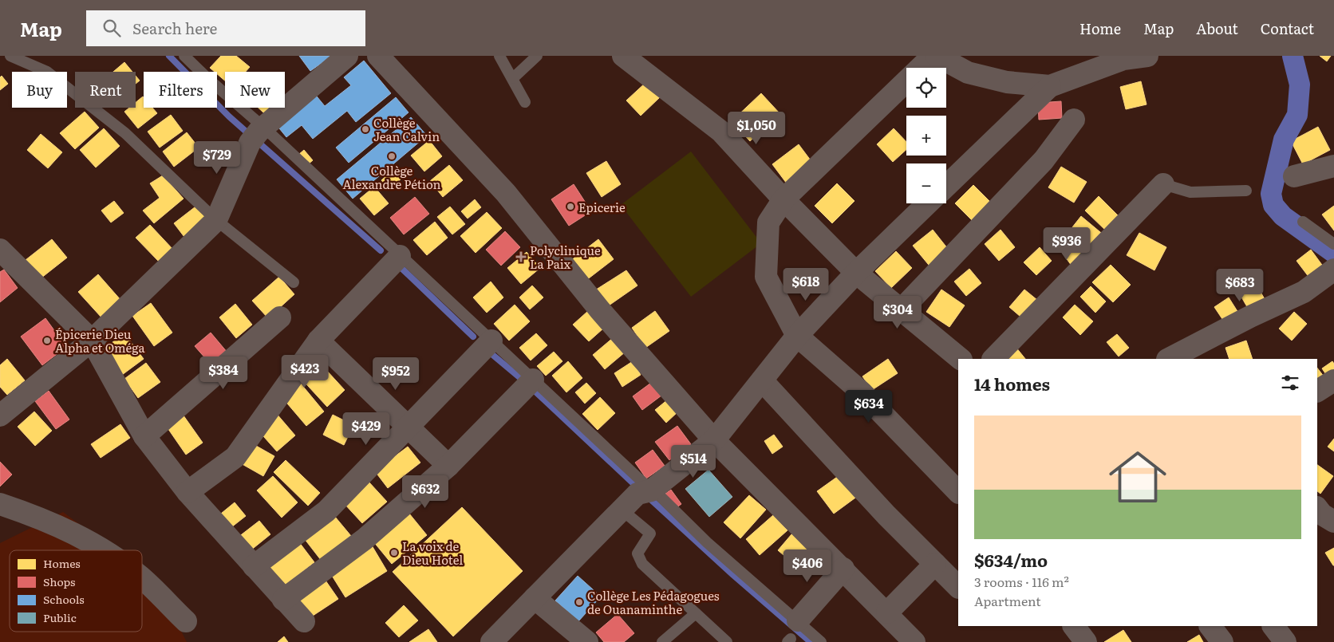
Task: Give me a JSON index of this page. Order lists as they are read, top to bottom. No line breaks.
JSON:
{"places":{"other":["Collège Jean Calvin","Collège Alexandre Pétion","Epicerie","Épicerie Dieu Alpha et Oméga","La voix de Dieu Hotel","Collège Les Pédagogues de Ouanaminthe"],"health":["Polyclinique La Paix"]},"legend":["Homes","Shops","Schools","Public"],"page":{"header":"Map","search":"Search here","nav":["Home","Map","About","Contact"],"map_buttons":["+","−"],"chip":["Buy","Rent","Filters","New"],"price":["$1,050","$729","$936","$618","$683","$304","$423","$384","$952","$634","$429","$514","$632","$406"],"heading":"14 homes","list":[{"name":"$634/mo","note":"3 rooms · 116 m² · Apartment"}]}}
